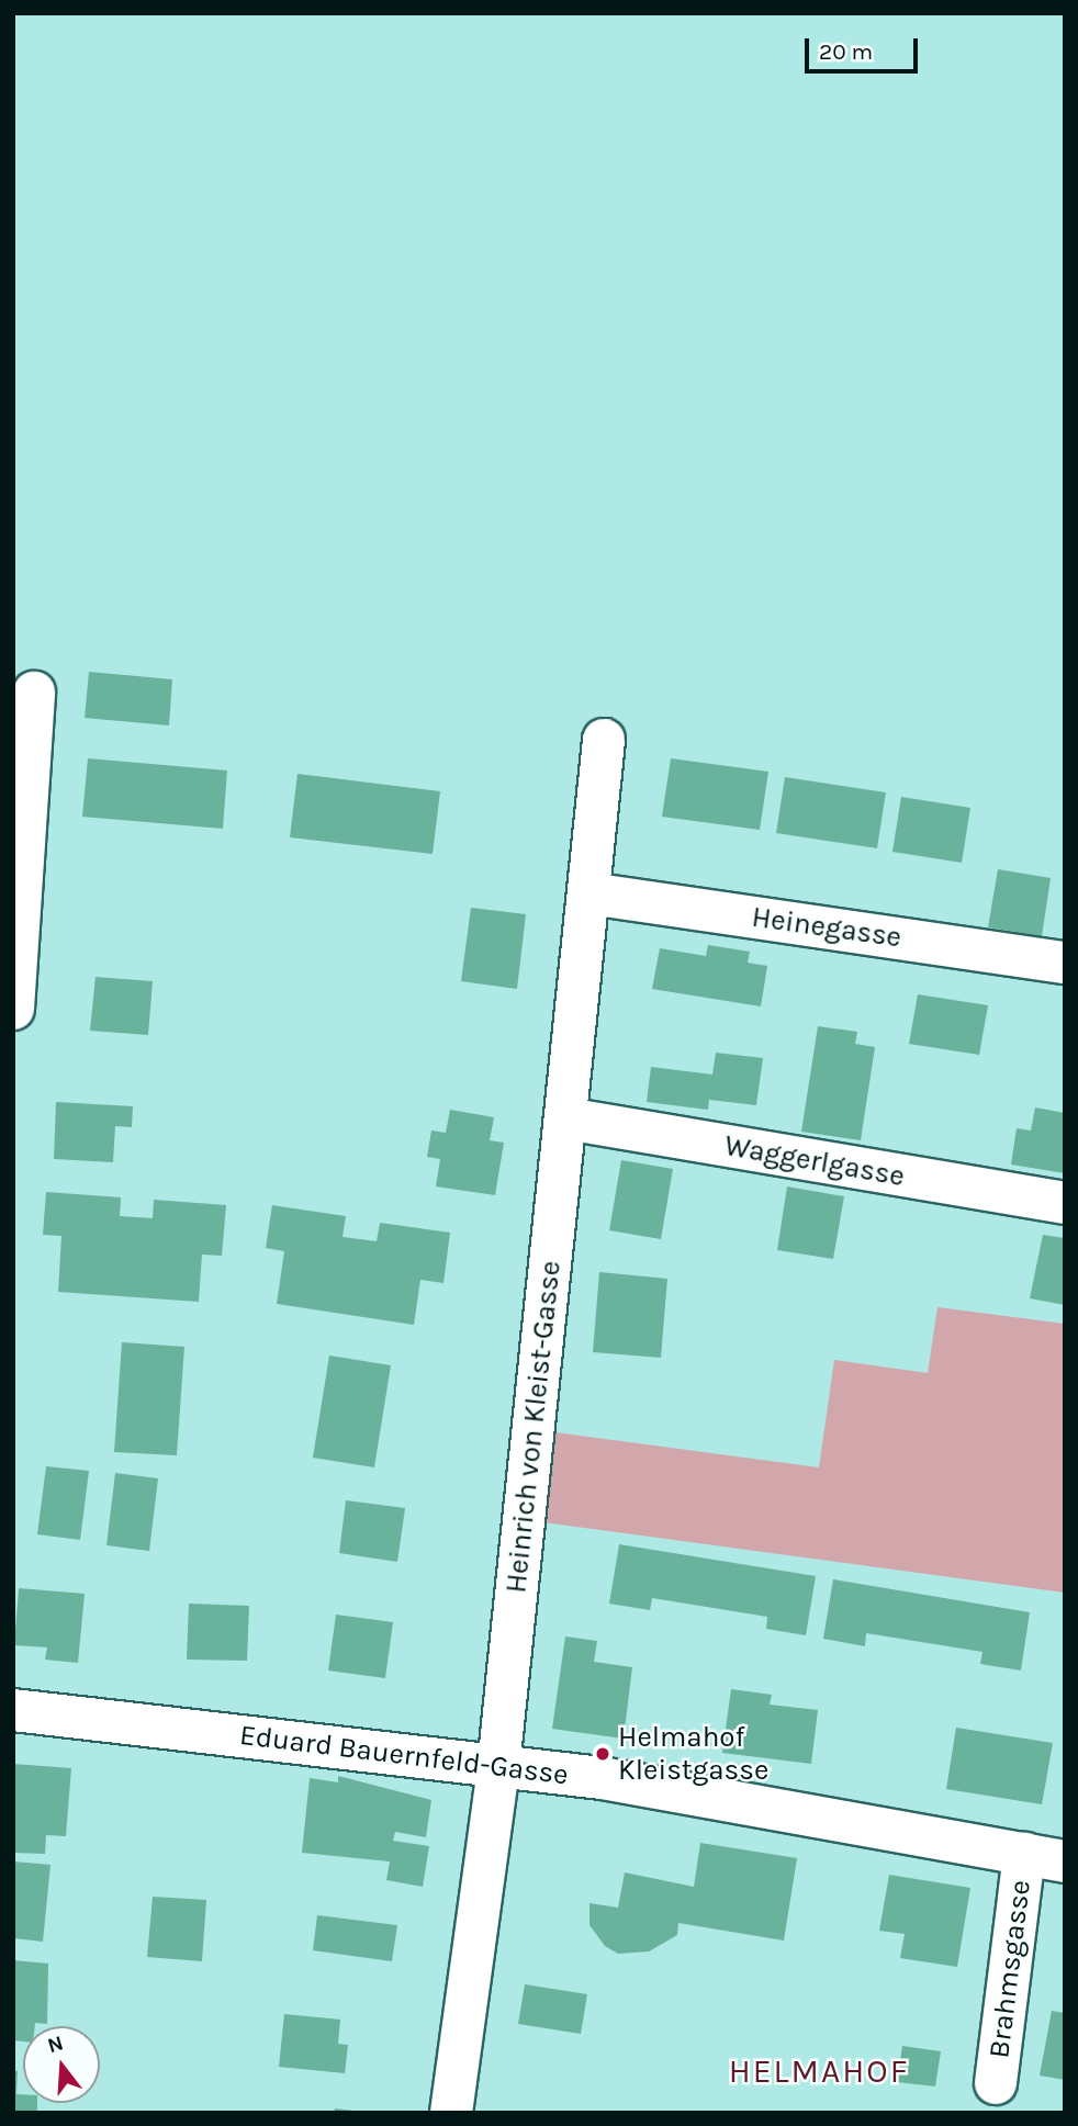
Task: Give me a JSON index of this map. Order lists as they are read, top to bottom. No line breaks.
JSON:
{"streets":{"street":["Heinegasse","Waggerlgasse","Heinrich von Kleist-Gasse","Eduard Bauernfeld-Gasse","Brahmsgasse"]},"crossings":[["Heinegasse","Heinrich von Kleist-Gasse"],["Waggerlgasse","Heinrich von Kleist-Gasse"],["Heinrich von Kleist-Gasse","Eduard Bauernfeld-Gasse"],["Eduard Bauernfeld-Gasse","Brahmsgasse"]],"districts":["HELMAHOF"],"places":["Helmahof Kleistgasse"],"scale_bar":"20 m","north":"top"}
